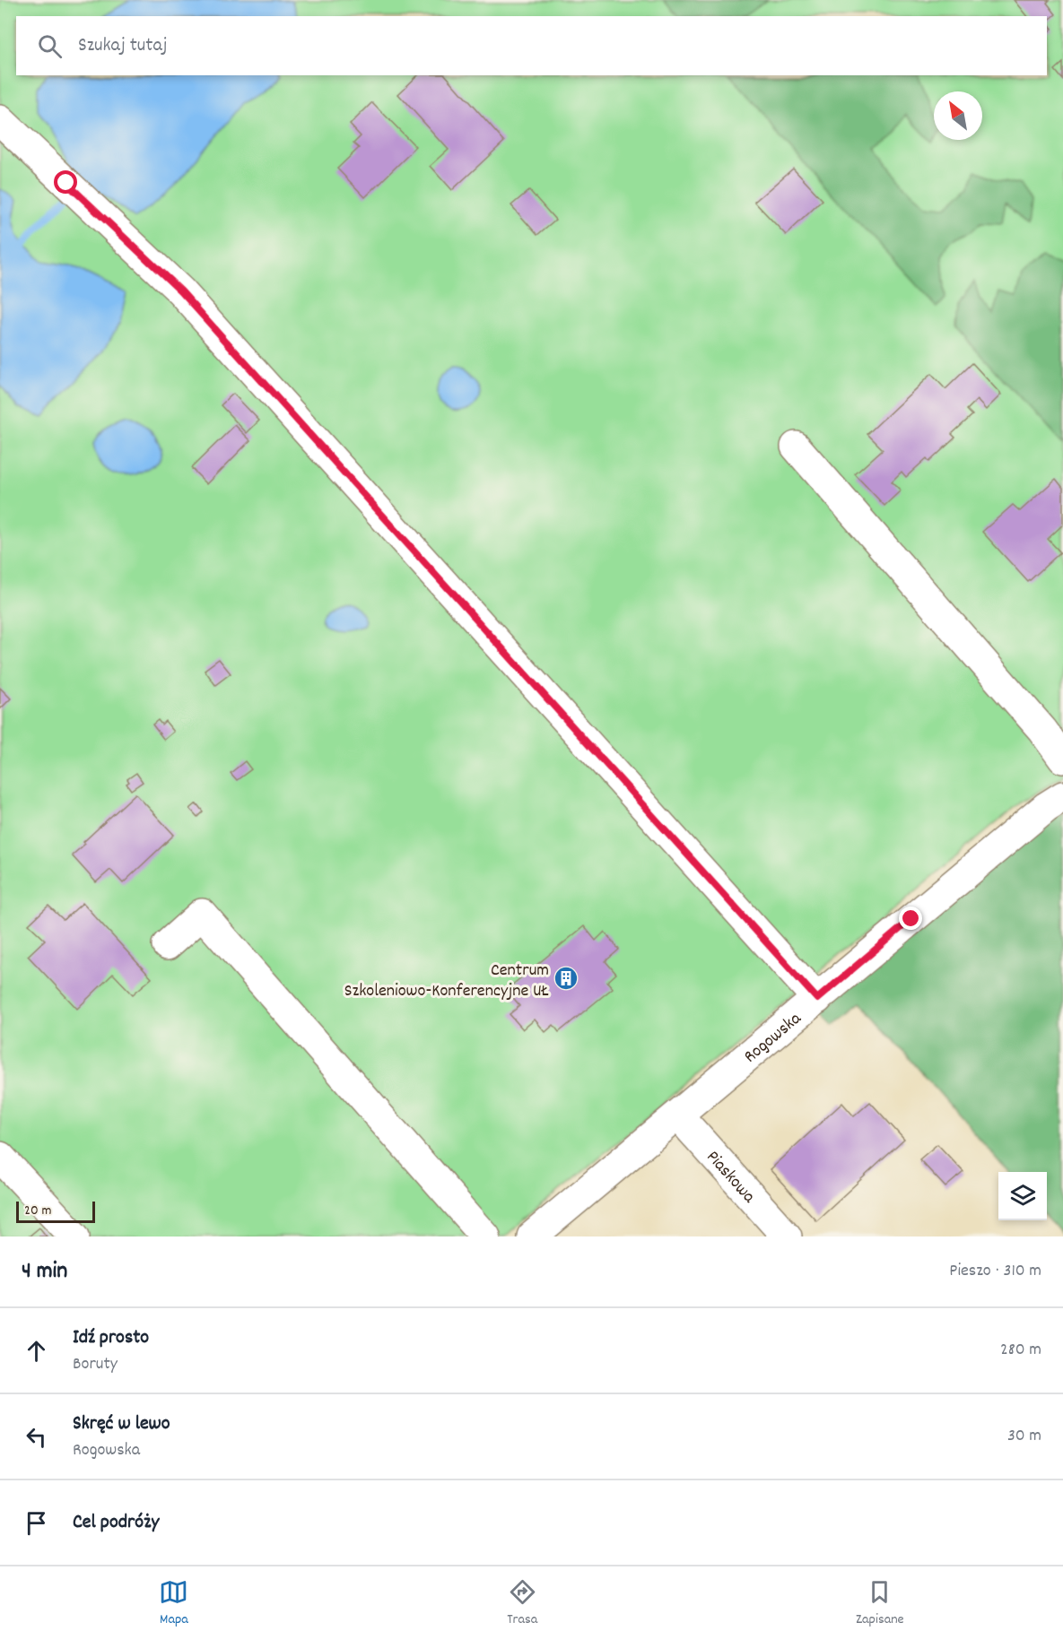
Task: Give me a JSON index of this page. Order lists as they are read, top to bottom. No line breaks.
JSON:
{"streets":{"street":["Rogowska","Piaskowa"]},"crossings":[["Rogowska","Piaskowa"]],"places":{"building":["Centrum Szkoleniowo-Konferencyjne UŁ"]},"scale_bar":"20 m","north":"top left","page":{"search":"Szukaj tutaj","scale":"20 m","heading":["4 min","Pieszo · 310 m"],"list":[["Idź prosto","Boruty","280 m"],["Skręć w lewo","Rogowska","30 m"],"Cel podróży"],"nav":["Mapa","Trasa","Zapisane"]}}
